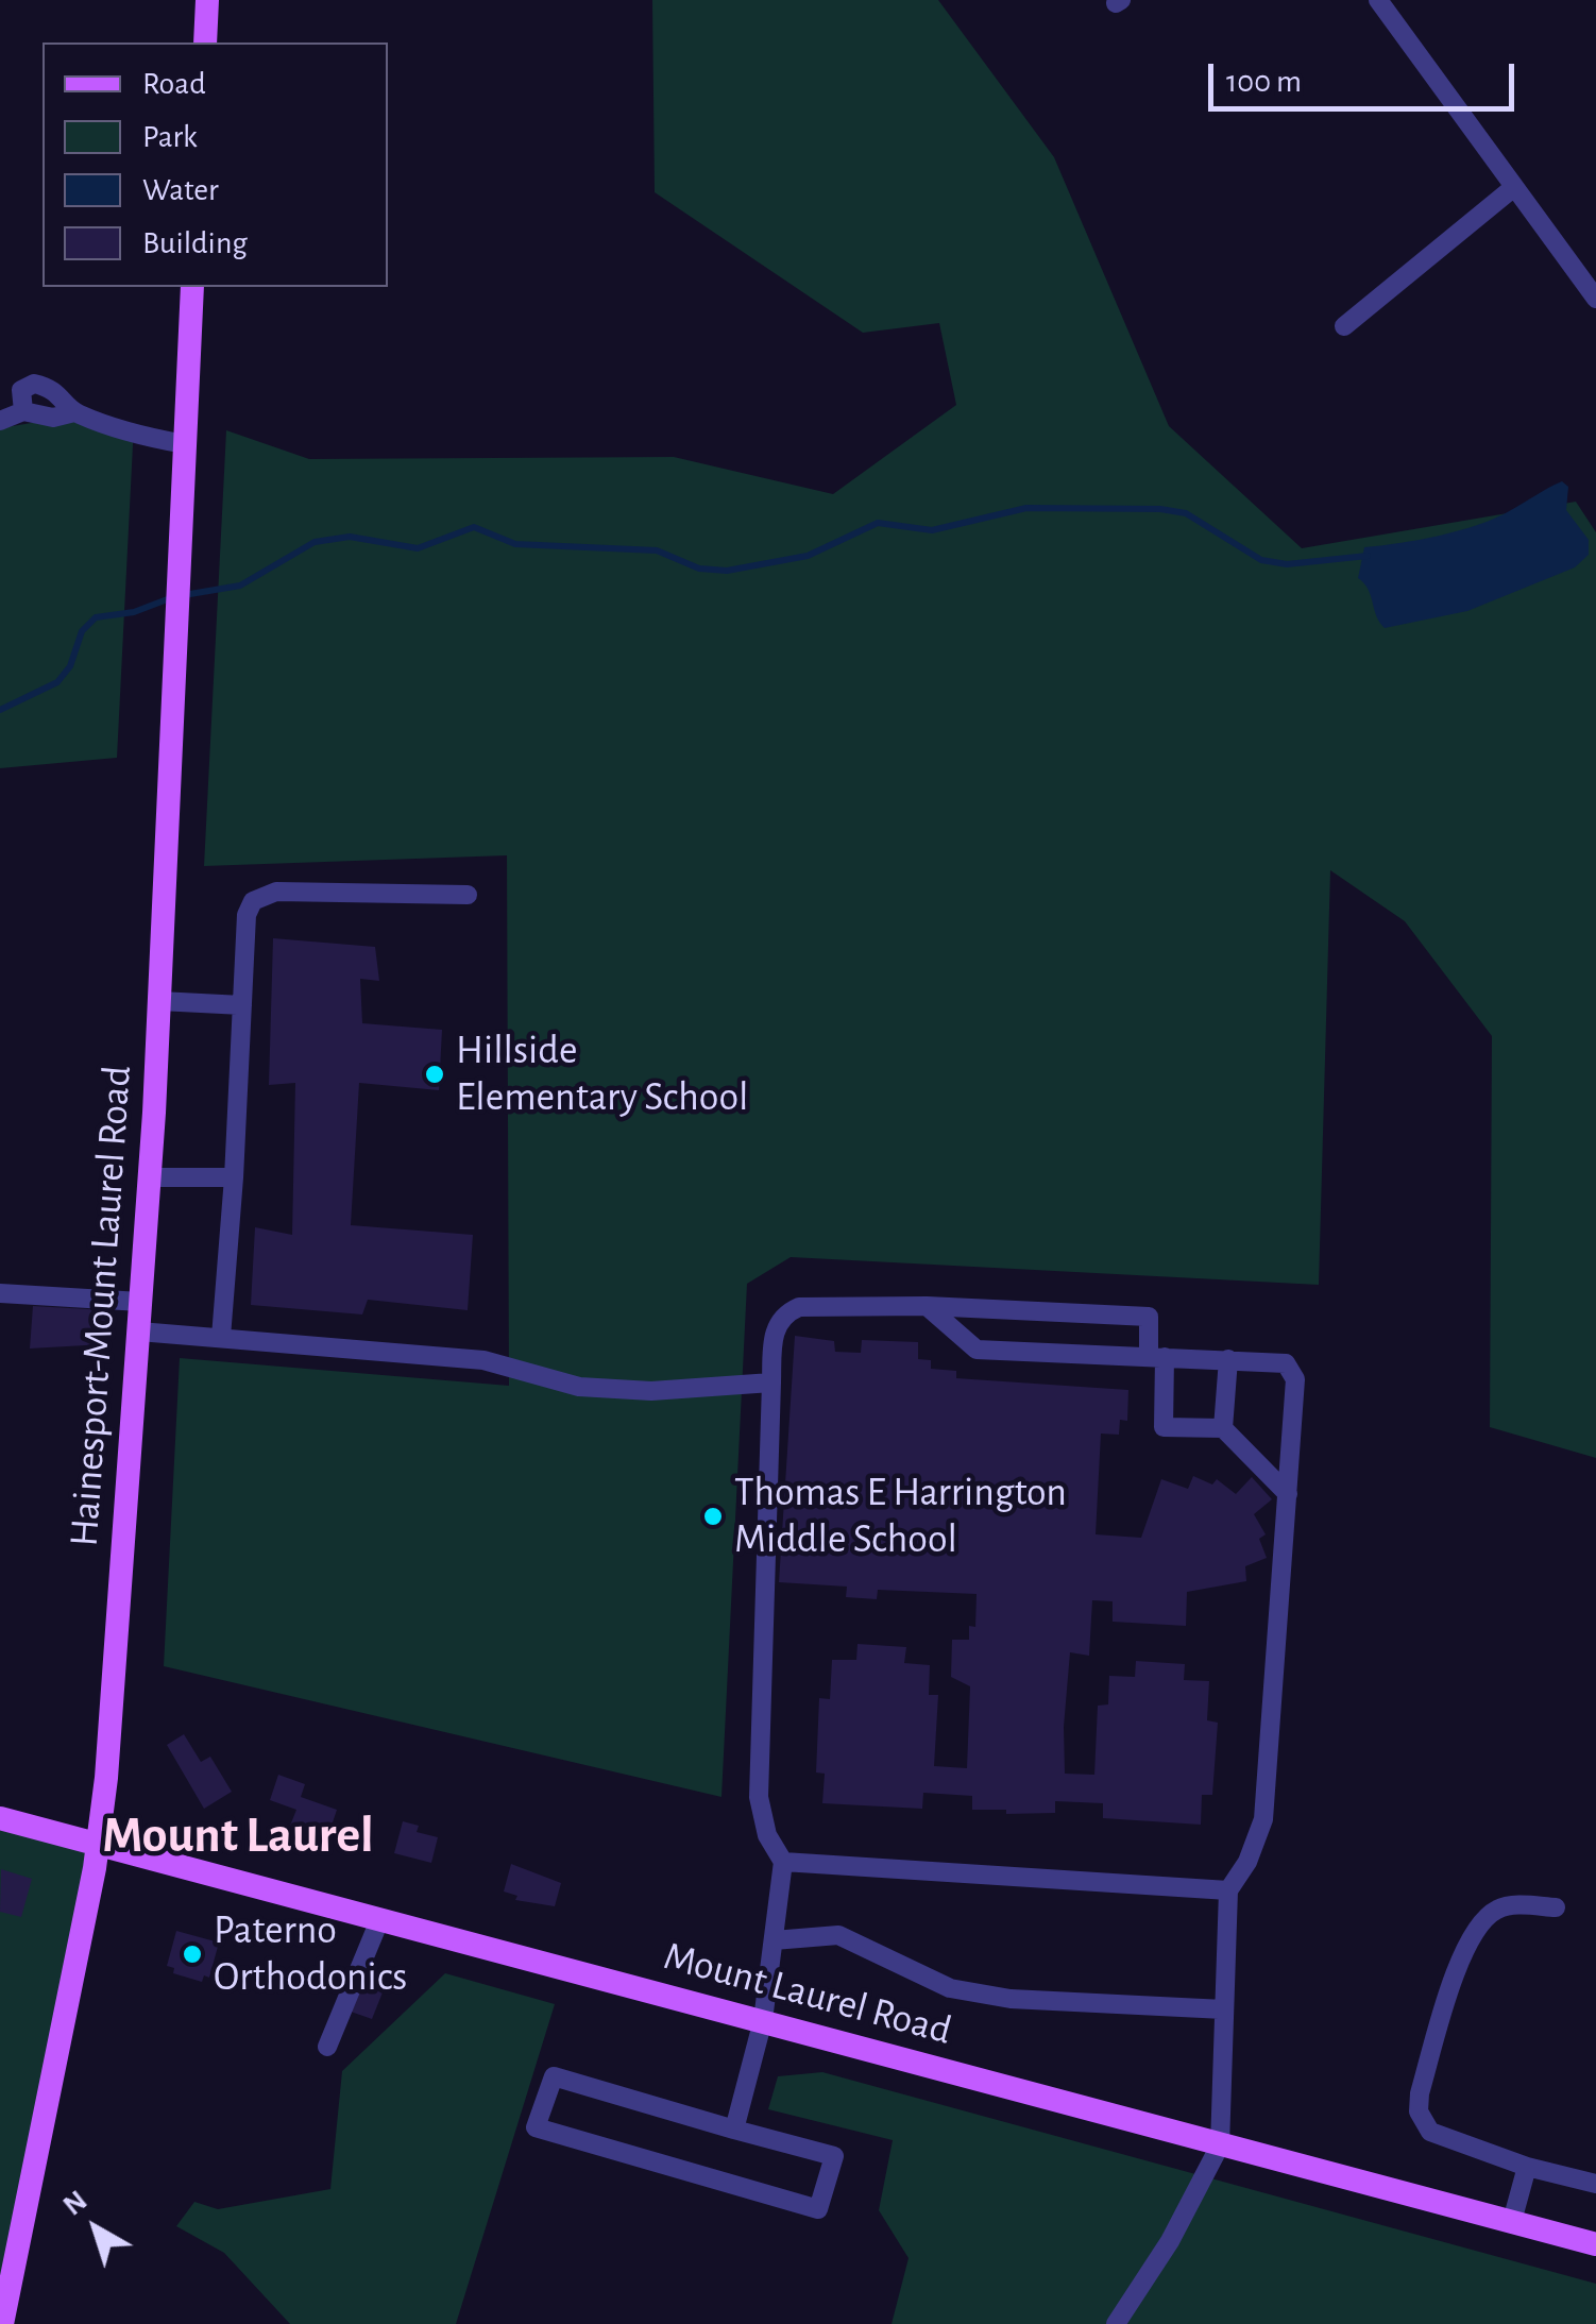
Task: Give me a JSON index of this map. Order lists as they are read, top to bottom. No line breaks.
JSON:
{"streets":{"main road":["Hainesport-Mount Laurel Road","Mount Laurel Road"]},"crossings":[["Hainesport-Mount Laurel Road","Mount Laurel Road"]],"districts":["Mount Laurel"],"places":["Hillside Elementary School","Thomas E Harrington Middle School","Paterno Orthodonics"],"legend":["Road","Park","Water","Building"],"scale_bar":"100 m","north":"top left"}
